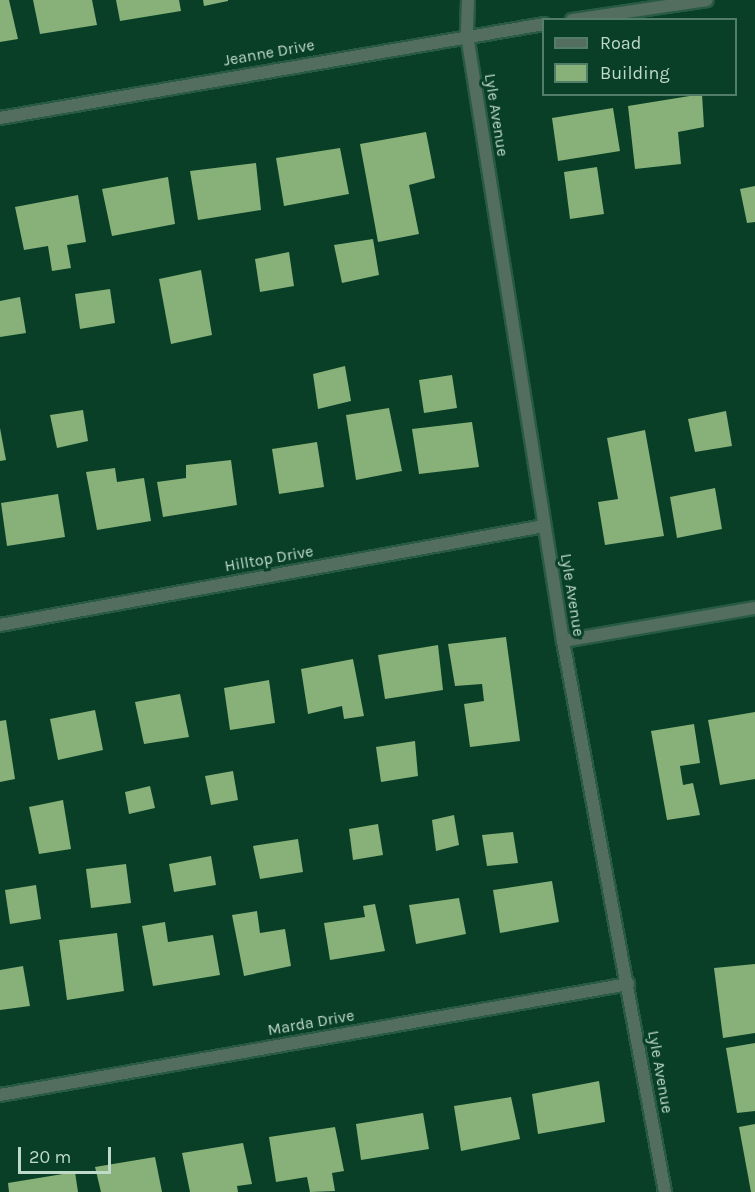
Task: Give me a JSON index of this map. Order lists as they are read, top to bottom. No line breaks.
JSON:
{"streets":{"street":["Jeanne Drive","Lyle Avenue","Hilltop Drive","Marda Drive"]},"crossings":[["Jeanne Drive","Lyle Avenue"],["Lyle Avenue","Hilltop Drive"],["Lyle Avenue","Marda Drive"]],"legend":["Road","Building"],"scale_bar":"20 m"}
